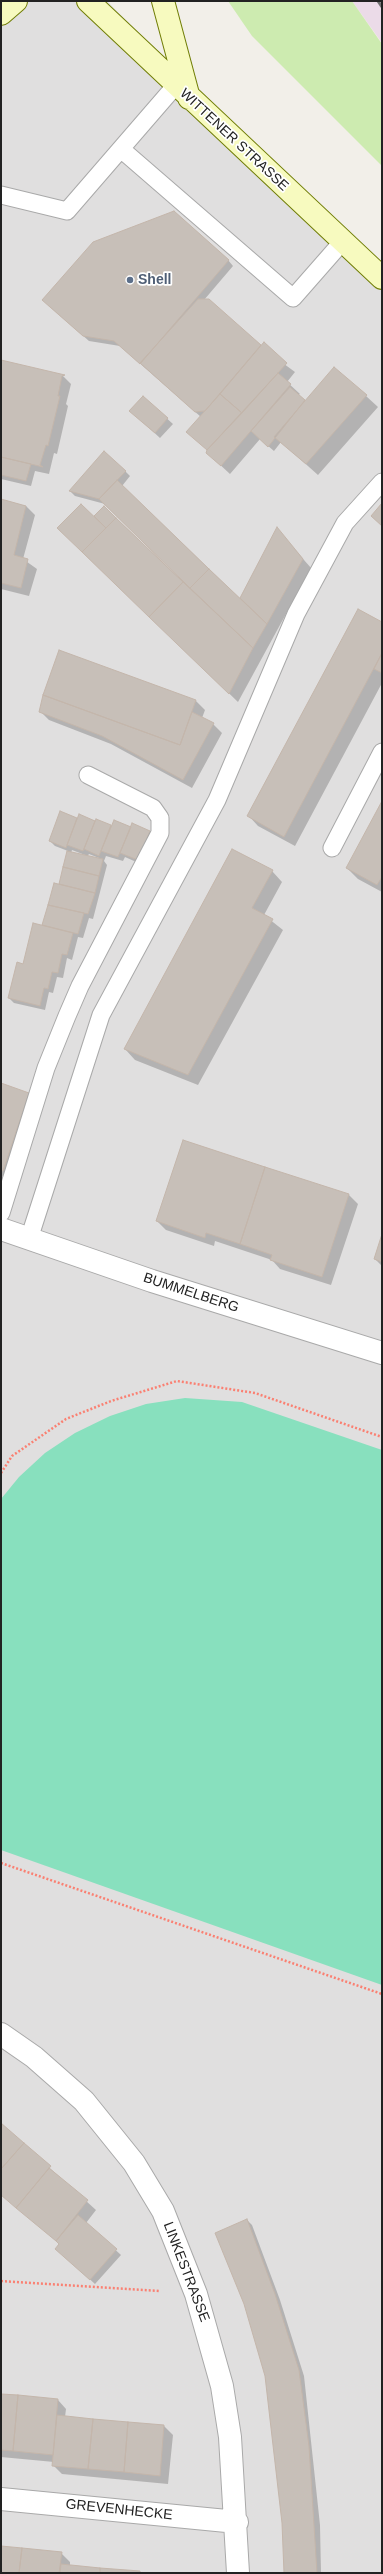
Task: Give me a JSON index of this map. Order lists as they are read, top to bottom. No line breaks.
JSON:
{"streets":{"main road":["WITTENER STRASSE"],"street":["BUMMELBERG","LINKESTRASSE","GREVENHECKE"]},"crossings":[["LINKESTRASSE","GREVENHECKE"]],"places":["Shell"]}
